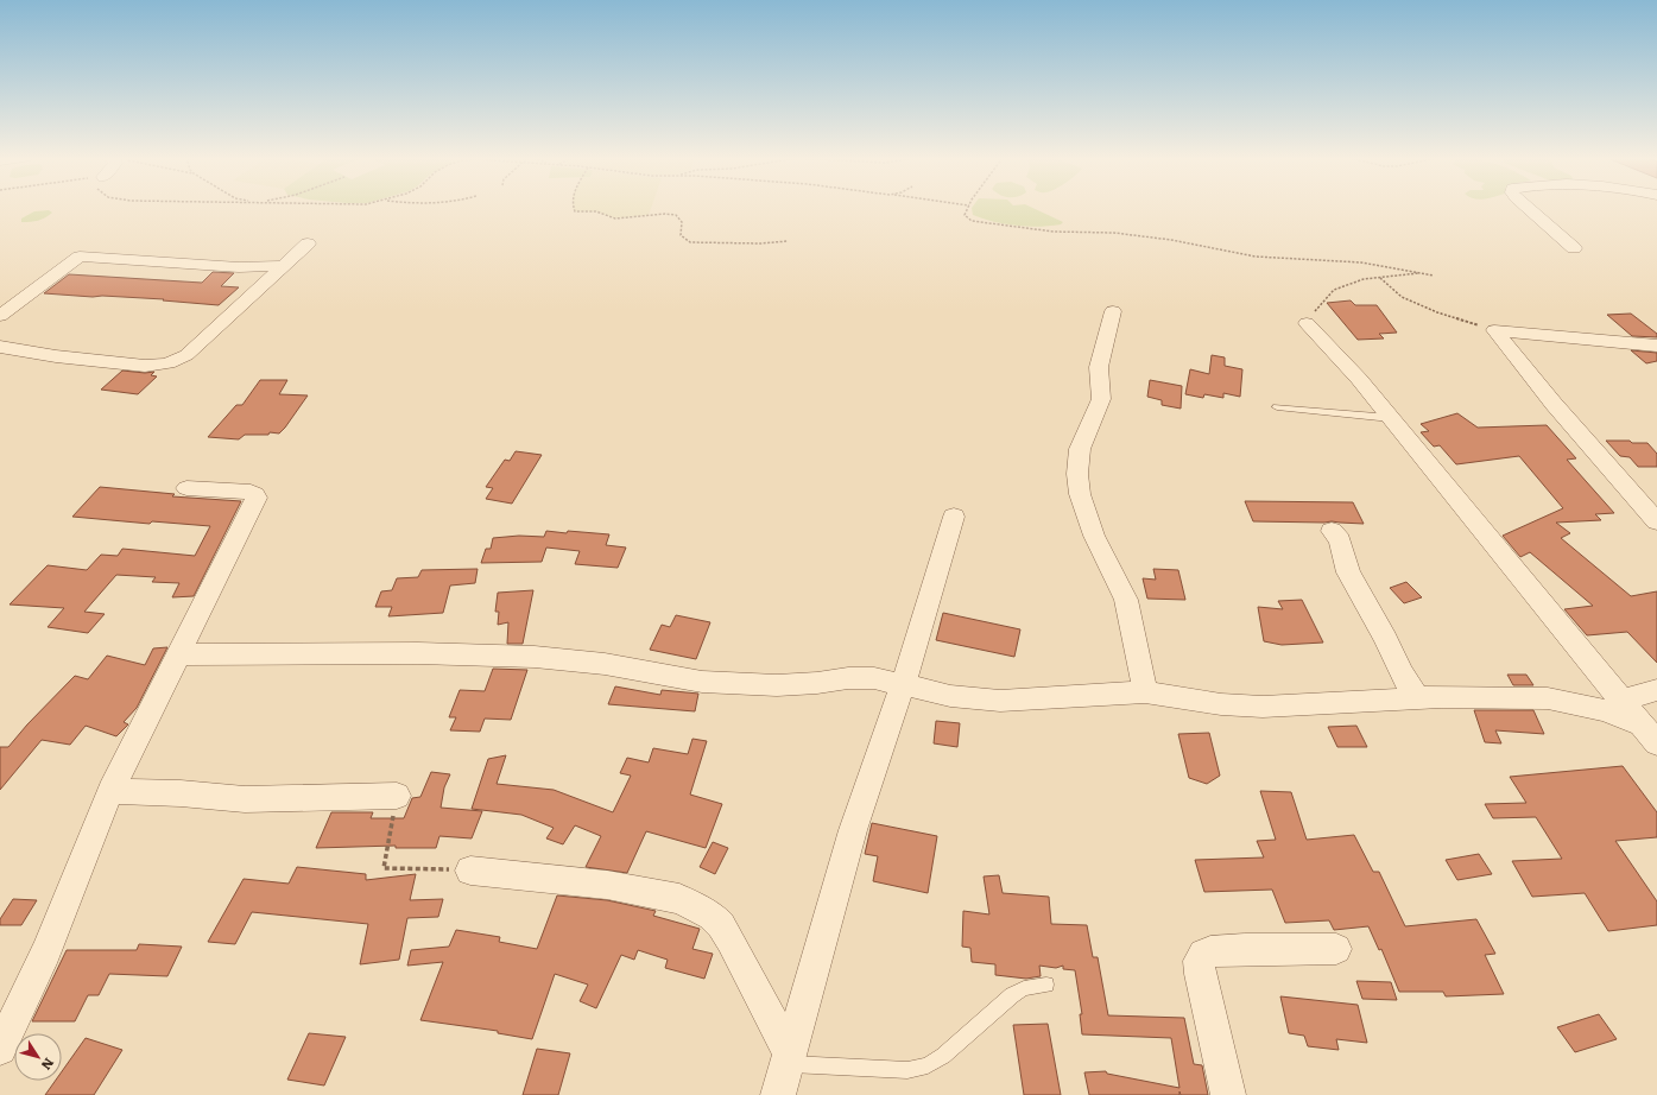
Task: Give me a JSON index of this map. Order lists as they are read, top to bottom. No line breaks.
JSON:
{"north":"bottom right"}
